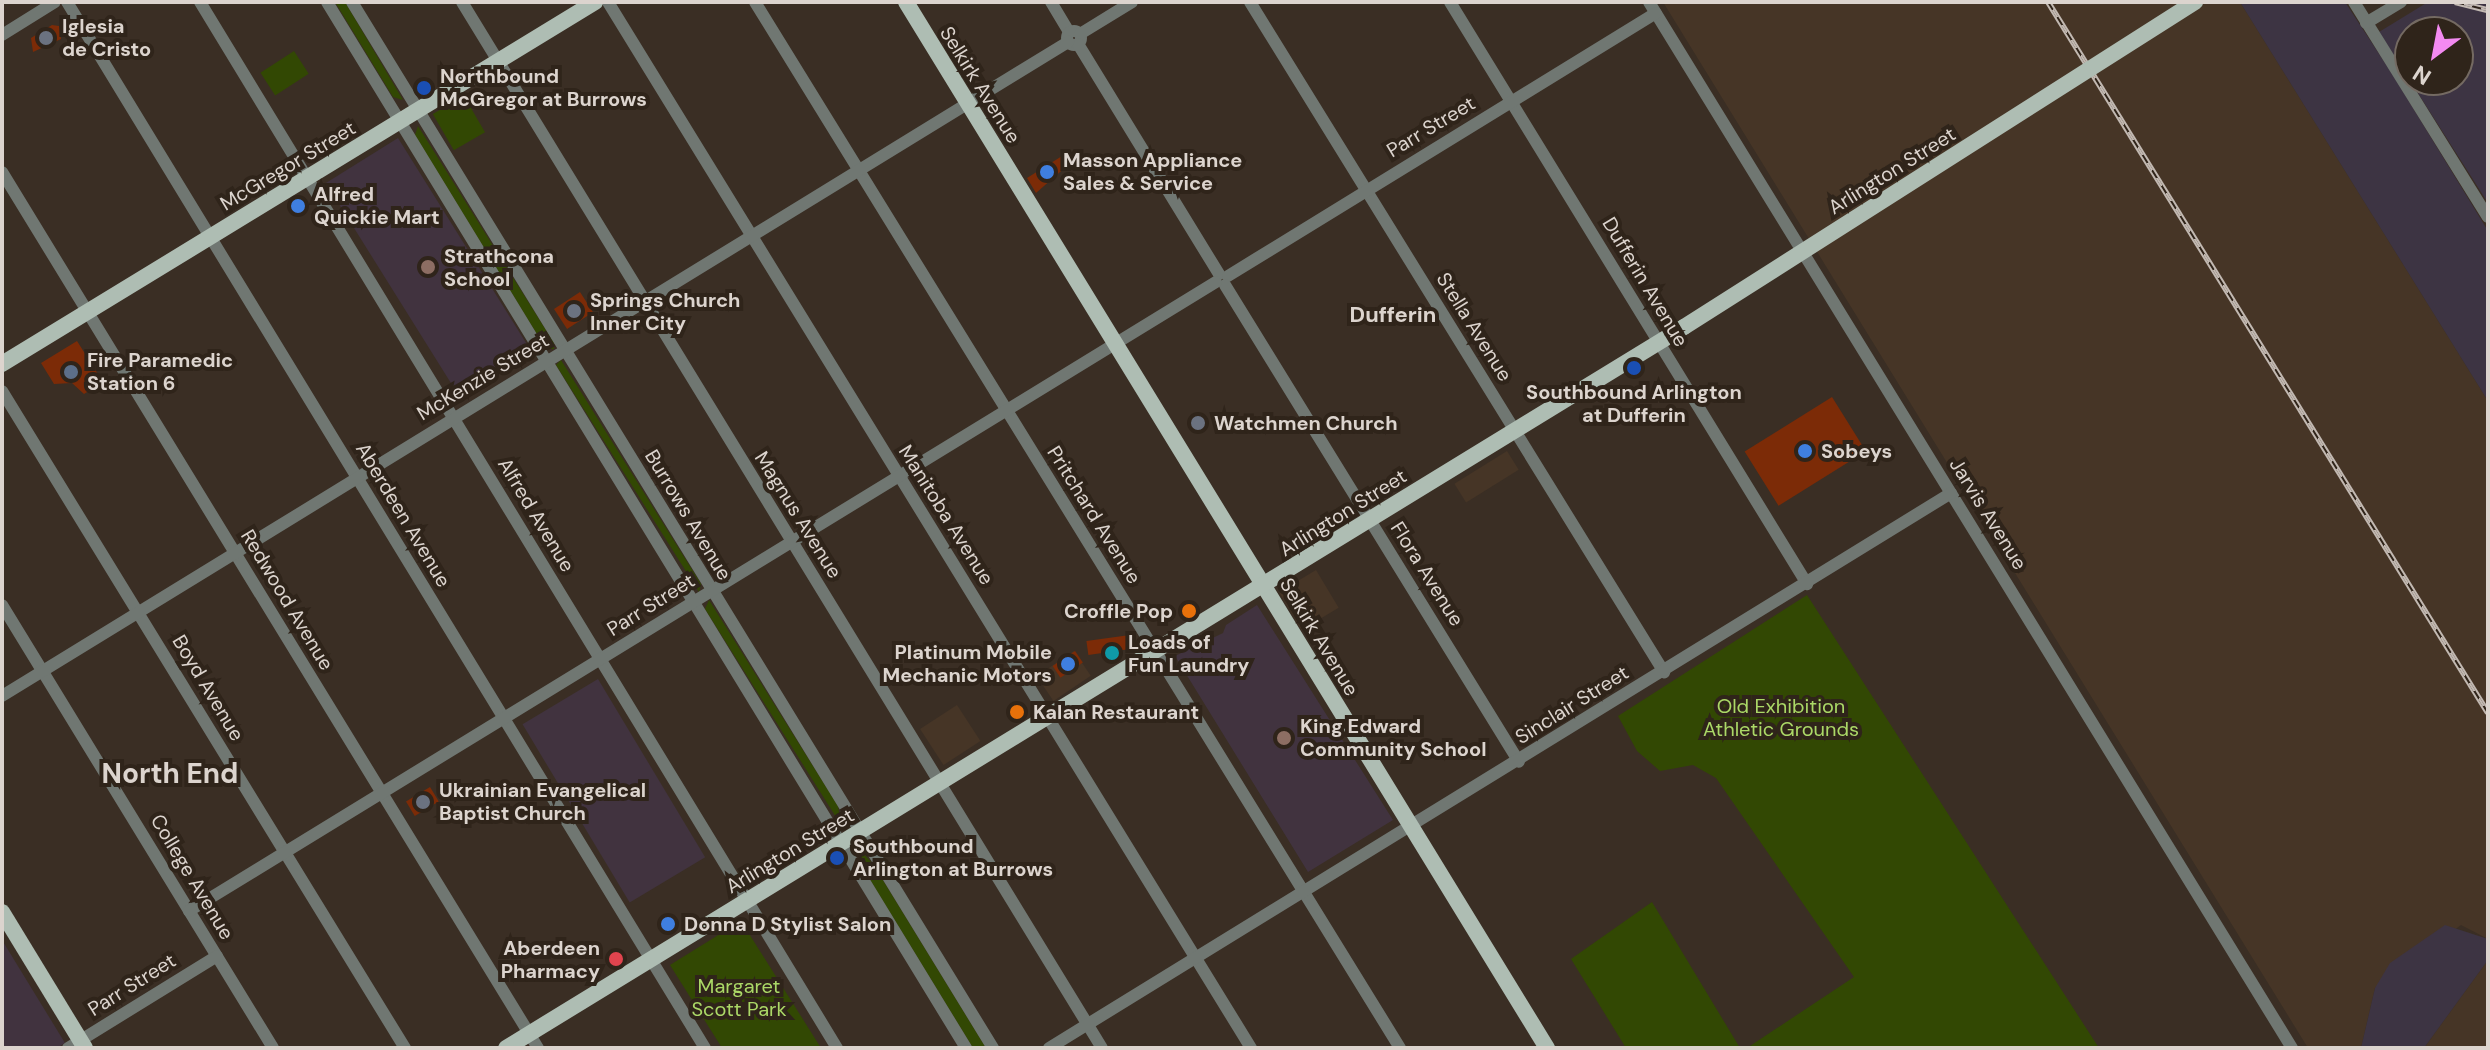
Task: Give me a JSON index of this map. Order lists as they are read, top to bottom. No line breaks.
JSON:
{"streets":{"main road":["Selkirk Avenue","McGregor Street","Arlington Street"],"street":["Parr Street","Dufferin Avenue","Stella Avenue","McKenzie Street","Jarvis Avenue","Aberdeen Avenue","Alfred Avenue","Burrows Avenue","Magnus Avenue","Manitoba Avenue","Pritchard Avenue","Flora Avenue","Redwood Avenue","Boyd Avenue","Sinclair Street","College Avenue"]},"crossings":[["Selkirk Avenue","Parr Street"],["Selkirk Avenue","Arlington Street"],["Selkirk Avenue","McKenzie Street"],["Selkirk Avenue","Sinclair Street"],["Parr Street","Dufferin Avenue"],["Parr Street","Stella Avenue"],["Parr Street","Jarvis Avenue"],["Parr Street","Aberdeen Avenue"],["Parr Street","Alfred Avenue"],["Parr Street","Burrows Avenue"],["Parr Street","Magnus Avenue"],["Parr Street","Manitoba Avenue"],["Parr Street","Pritchard Avenue"],["Parr Street","Flora Avenue"],["Parr Street","Redwood Avenue"],["Parr Street","Boyd Avenue"],["Parr Street","College Avenue"],["McGregor Street","Aberdeen Avenue"],["McGregor Street","Alfred Avenue"],["McGregor Street","Burrows Avenue"],["McGregor Street","Magnus Avenue"],["McGregor Street","Redwood Avenue"],["Arlington Street","Dufferin Avenue"],["Arlington Street","Stella Avenue"],["Arlington Street","Aberdeen Avenue"],["Arlington Street","Alfred Avenue"],["Arlington Street","Burrows Avenue"],["Arlington Street","Magnus Avenue"],["Arlington Street","Manitoba Avenue"],["Arlington Street","Pritchard Avenue"],["Arlington Street","Flora Avenue"],["Arlington Street","Redwood Avenue"],["Dufferin Avenue","Sinclair Street"],["Stella Avenue","Sinclair Street"],["McKenzie Street","Aberdeen Avenue"],["McKenzie Street","Alfred Avenue"],["McKenzie Street","Burrows Avenue"],["McKenzie Street","Magnus Avenue"],["McKenzie Street","Manitoba Avenue"],["McKenzie Street","Pritchard Avenue"],["McKenzie Street","Flora Avenue"],["McKenzie Street","Redwood Avenue"],["McKenzie Street","Boyd Avenue"],["McKenzie Street","College Avenue"],["Jarvis Avenue","Sinclair Street"],["Magnus Avenue","Sinclair Street"],["Manitoba Avenue","Sinclair Street"],["Pritchard Avenue","Sinclair Street"],["Flora Avenue","Sinclair Street"]],"districts":["Dufferin","North End"],"parks":["Old Exhibition Athletic Grounds","Margaret Scott Park"],"places":["Iglesia de Cristo","Northbound McGregor at Burrows","Masson Appliance Sales & Service","Alfred Quickie Mart","Strathcona School","Springs Church Inner City","Southbound Arlington at Dufferin","Fire Paramedic Station 6","Watchmen Church","Sobeys","Croffle Pop","Loads of Fun Laundry","Platinum Mobile Mechanic Motors","Kalan Restaurant","King Edward Community School","Ukrainian Evangelical Baptist Church","Southbound Arlington at Burrows","Donna D Stylist Salon","Aberdeen Pharmacy"],"north":"bottom left"}
